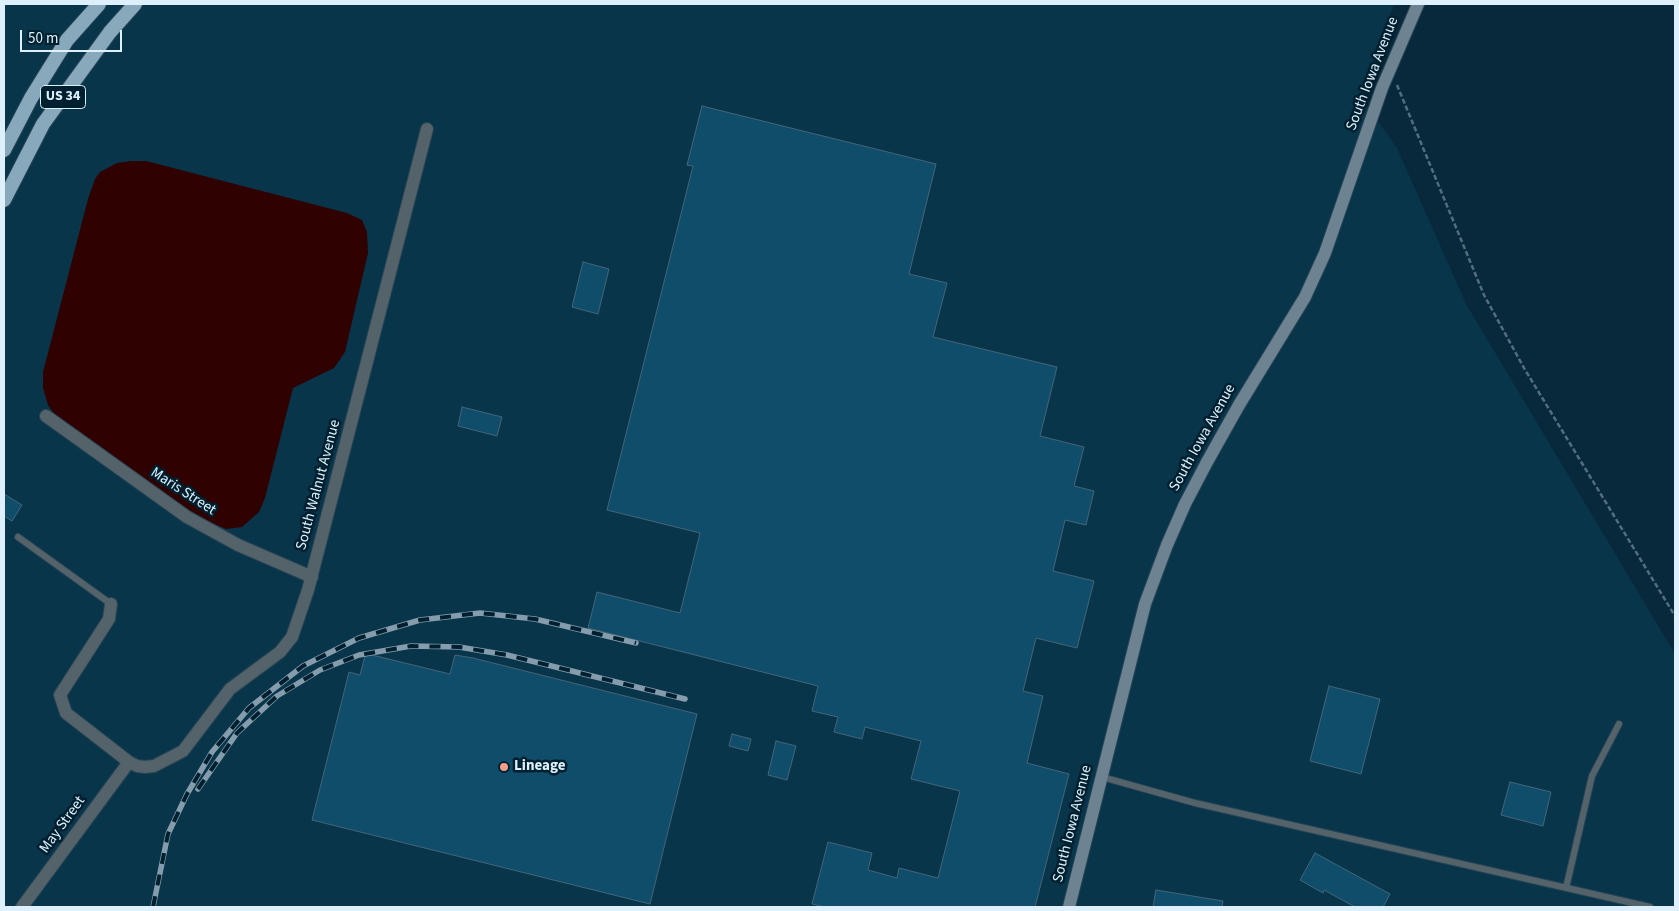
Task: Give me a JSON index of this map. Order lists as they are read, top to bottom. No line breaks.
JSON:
{"streets":{"highway":["US 34"],"main road":["South Iowa Avenue"],"street":["South Walnut Avenue","Maris Street","May Street"]},"crossings":[["South Walnut Avenue","Maris Street"],["South Walnut Avenue","May Street"]],"places":["Lineage"],"scale_bar":"50 m"}
